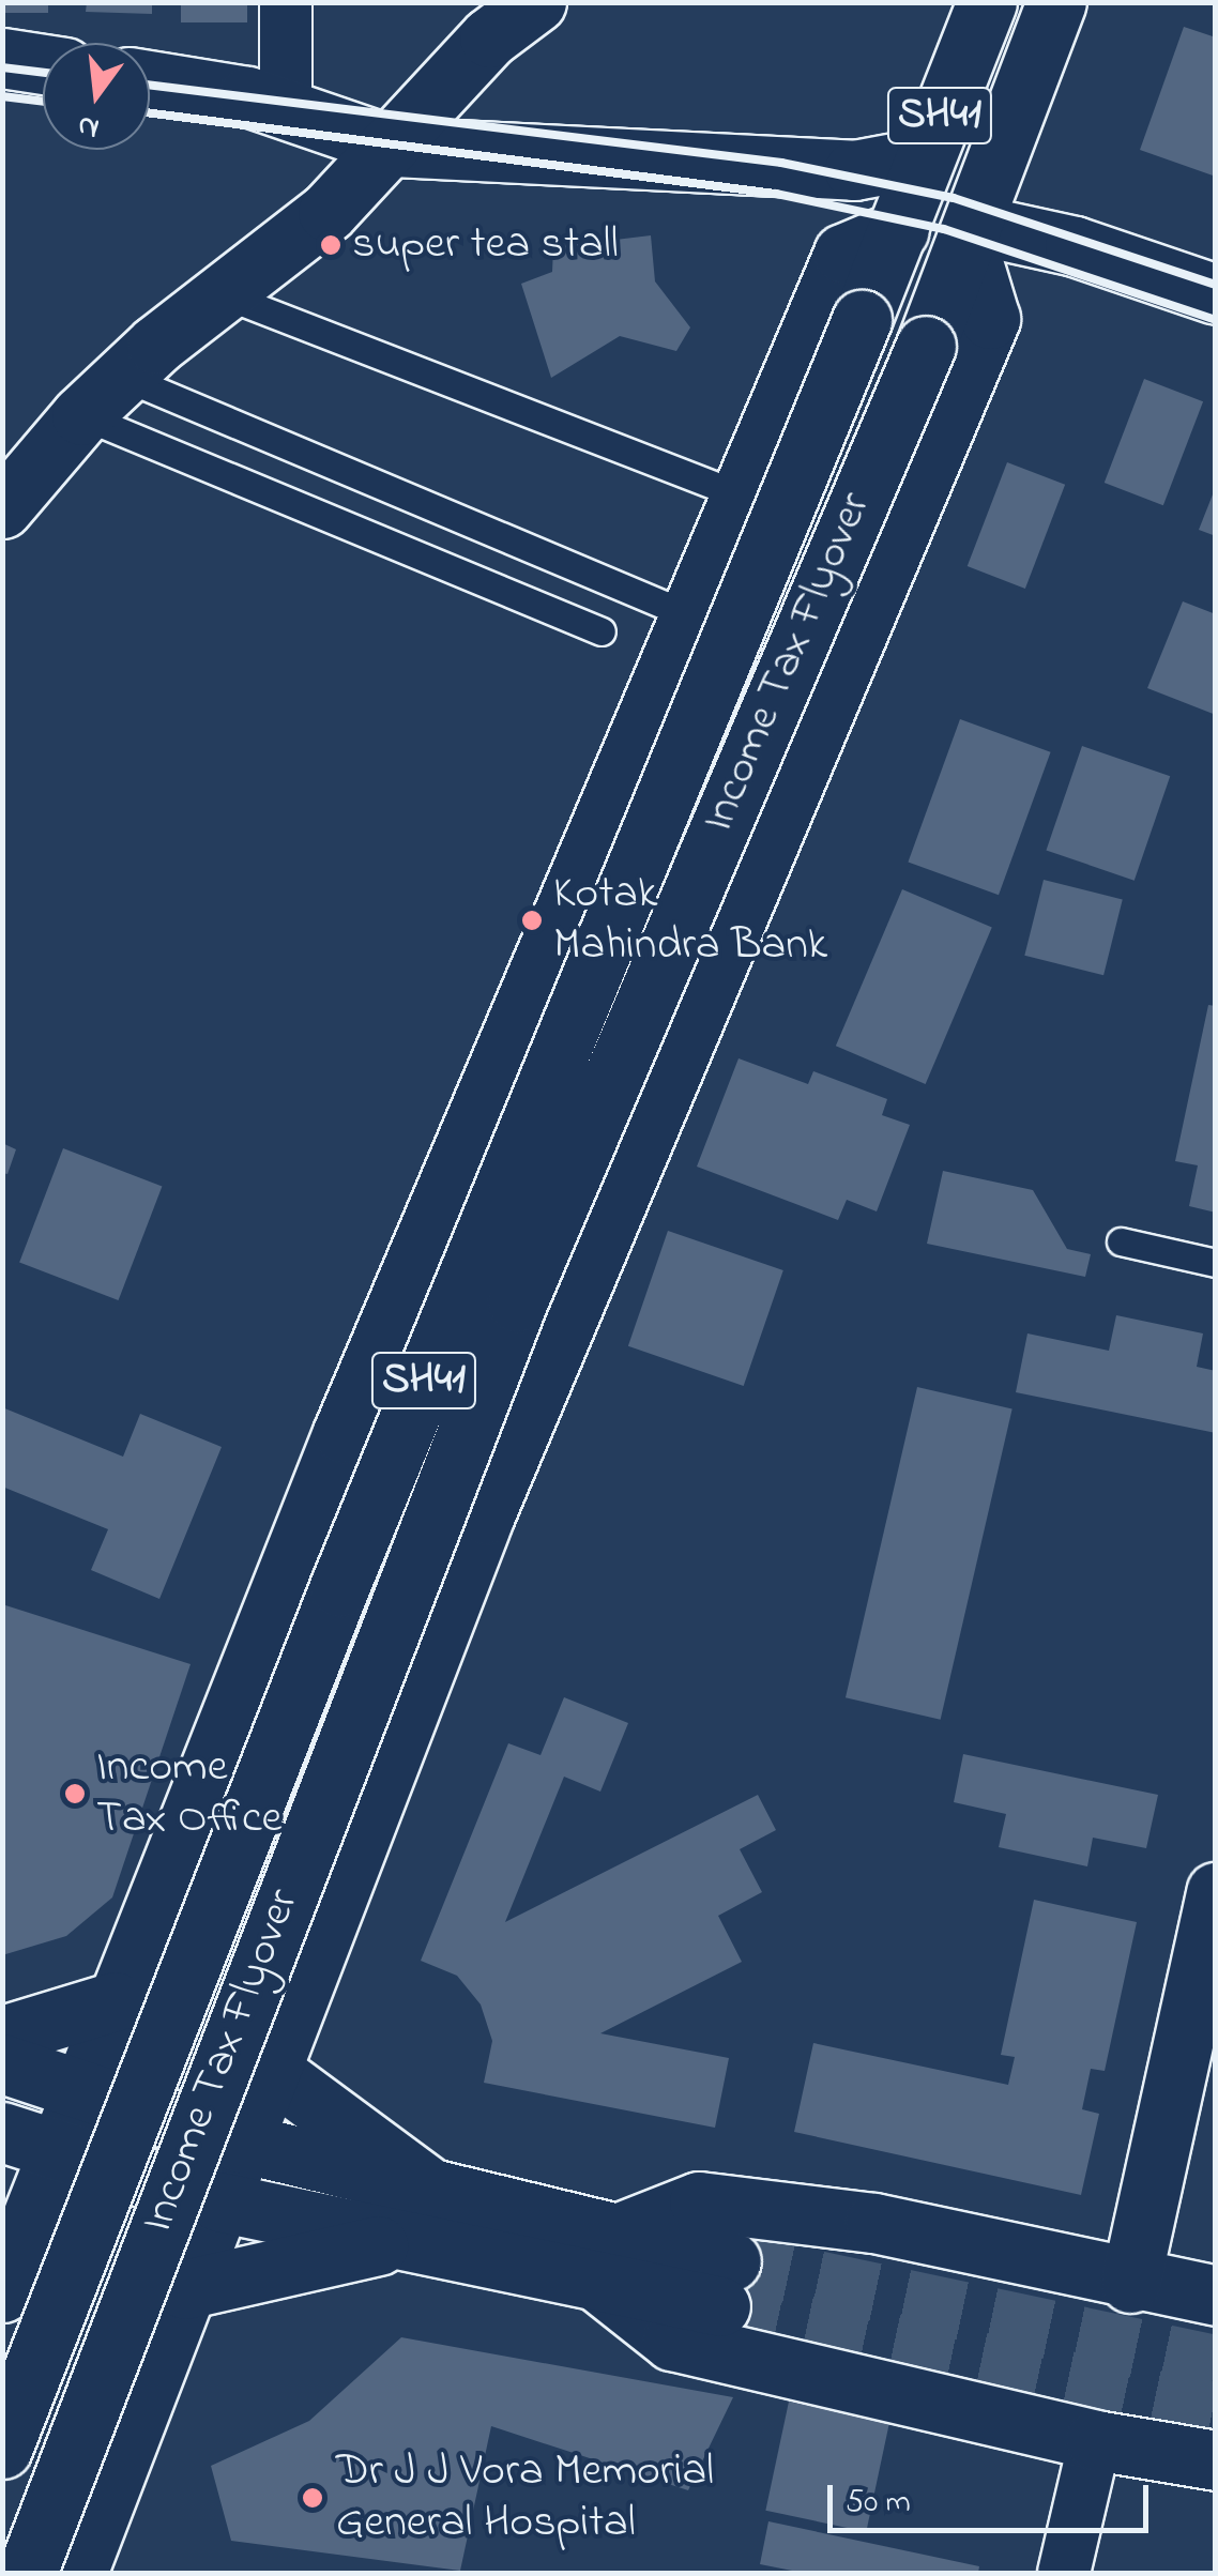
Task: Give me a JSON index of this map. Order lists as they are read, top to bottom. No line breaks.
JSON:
{"streets":{"main road":["SH41","Income Tax Flyover"]},"crossings":[["SH41","Income Tax Flyover"]],"places":["super tea stall","Kotak Mahindra Bank","Income Tax Office","Dr J J Vora Memorial General Hospital"],"scale_bar":"50 m","north":"bottom"}
